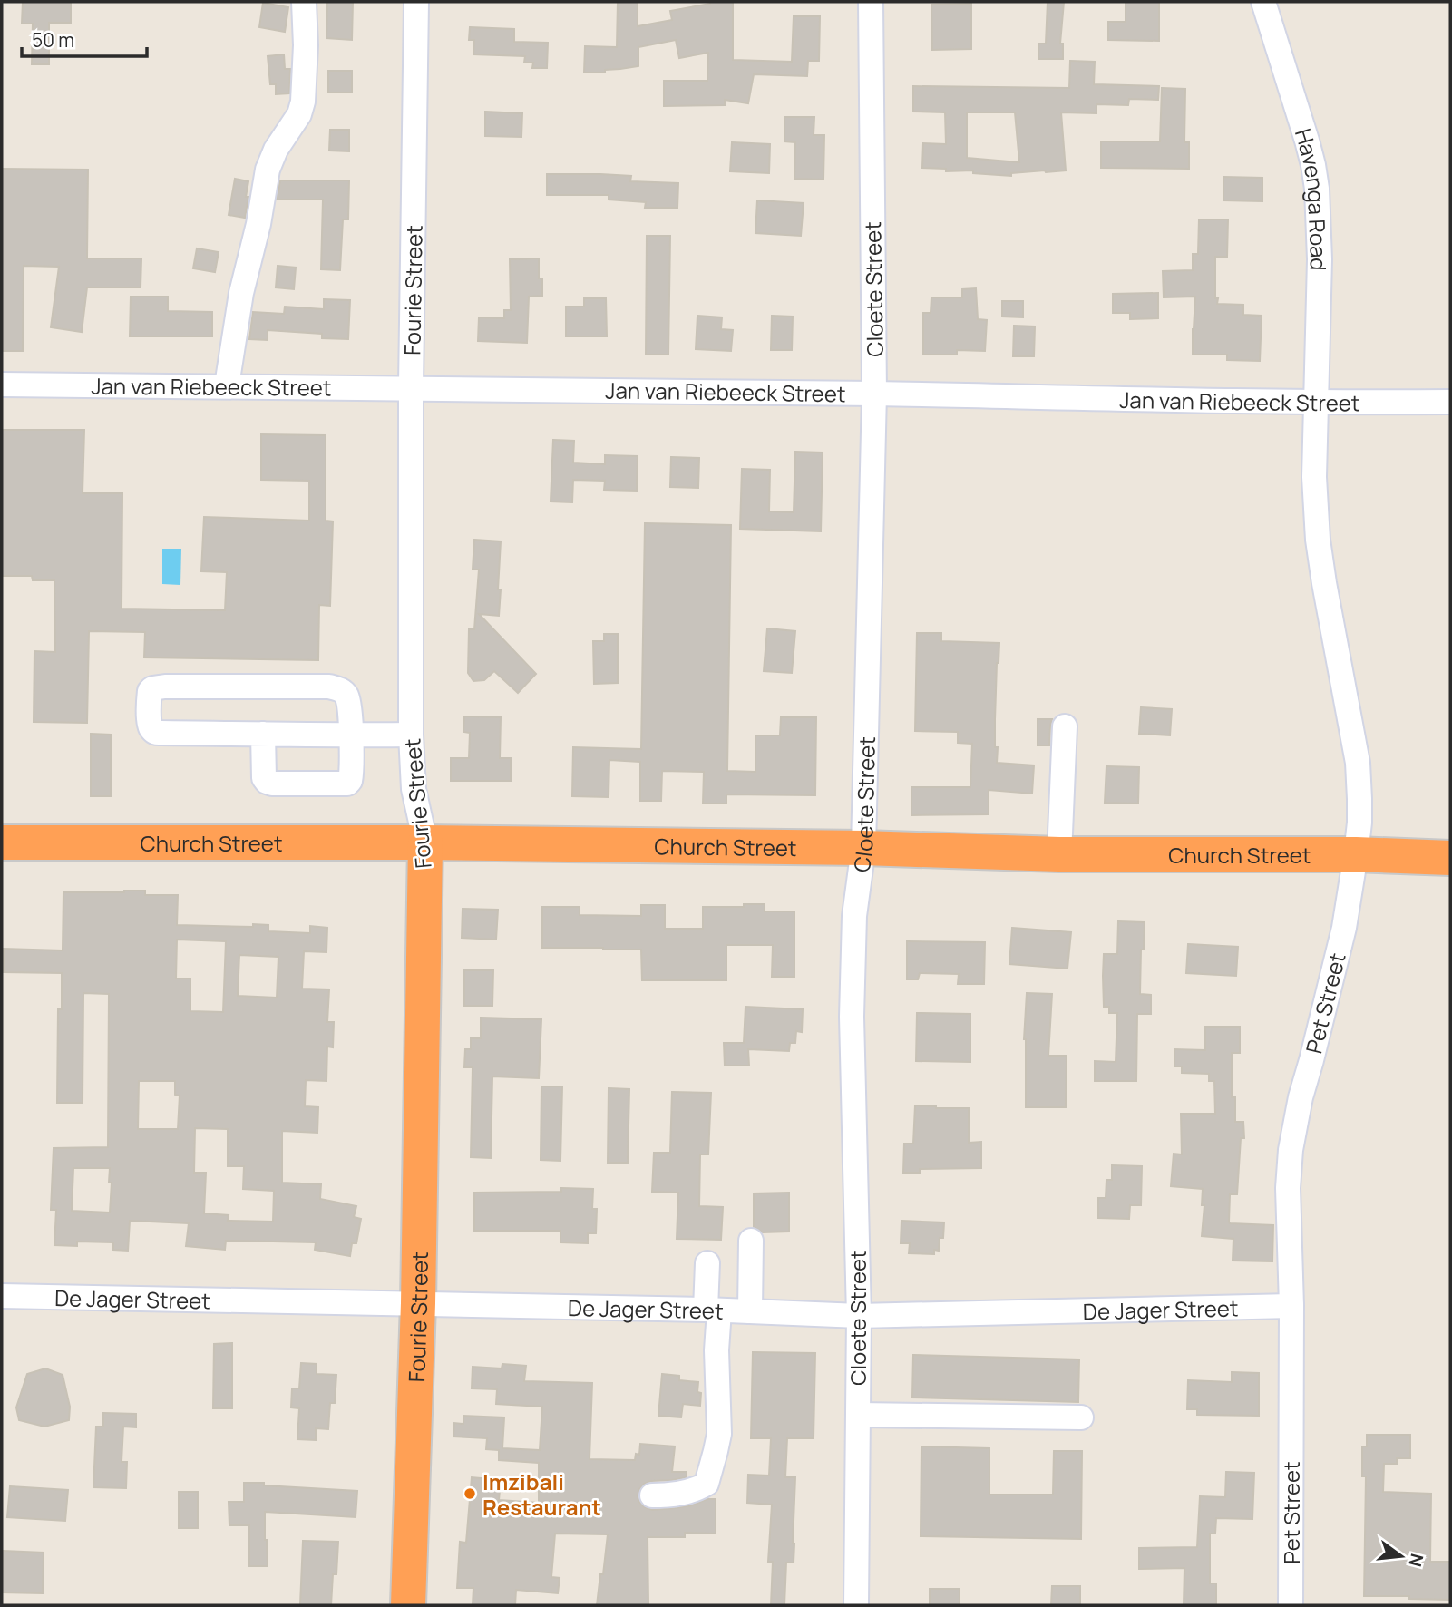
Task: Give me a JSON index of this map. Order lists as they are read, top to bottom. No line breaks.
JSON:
{"streets":{"highway":["Fourie Street","Church Street"],"street":["Havenga Road","Cloete Street","Jan van Riebeeck Street","Pet Street","De Jager Street"]},"crossings":[["Havenga Road","Jan van Riebeeck Street"],["Havenga Road","Pet Street"],["Cloete Street","Jan van Riebeeck Street"],["Cloete Street","Church Street"],["Cloete Street","De Jager Street"],["Fourie Street","Jan van Riebeeck Street"],["Fourie Street","Church Street"],["Fourie Street","De Jager Street"],["Jan van Riebeeck Street","Pet Street"],["Church Street","Pet Street"],["Pet Street","De Jager Street"]],"places":["Imzibali Restaurant"],"scale_bar":"50 m","north":"right"}
